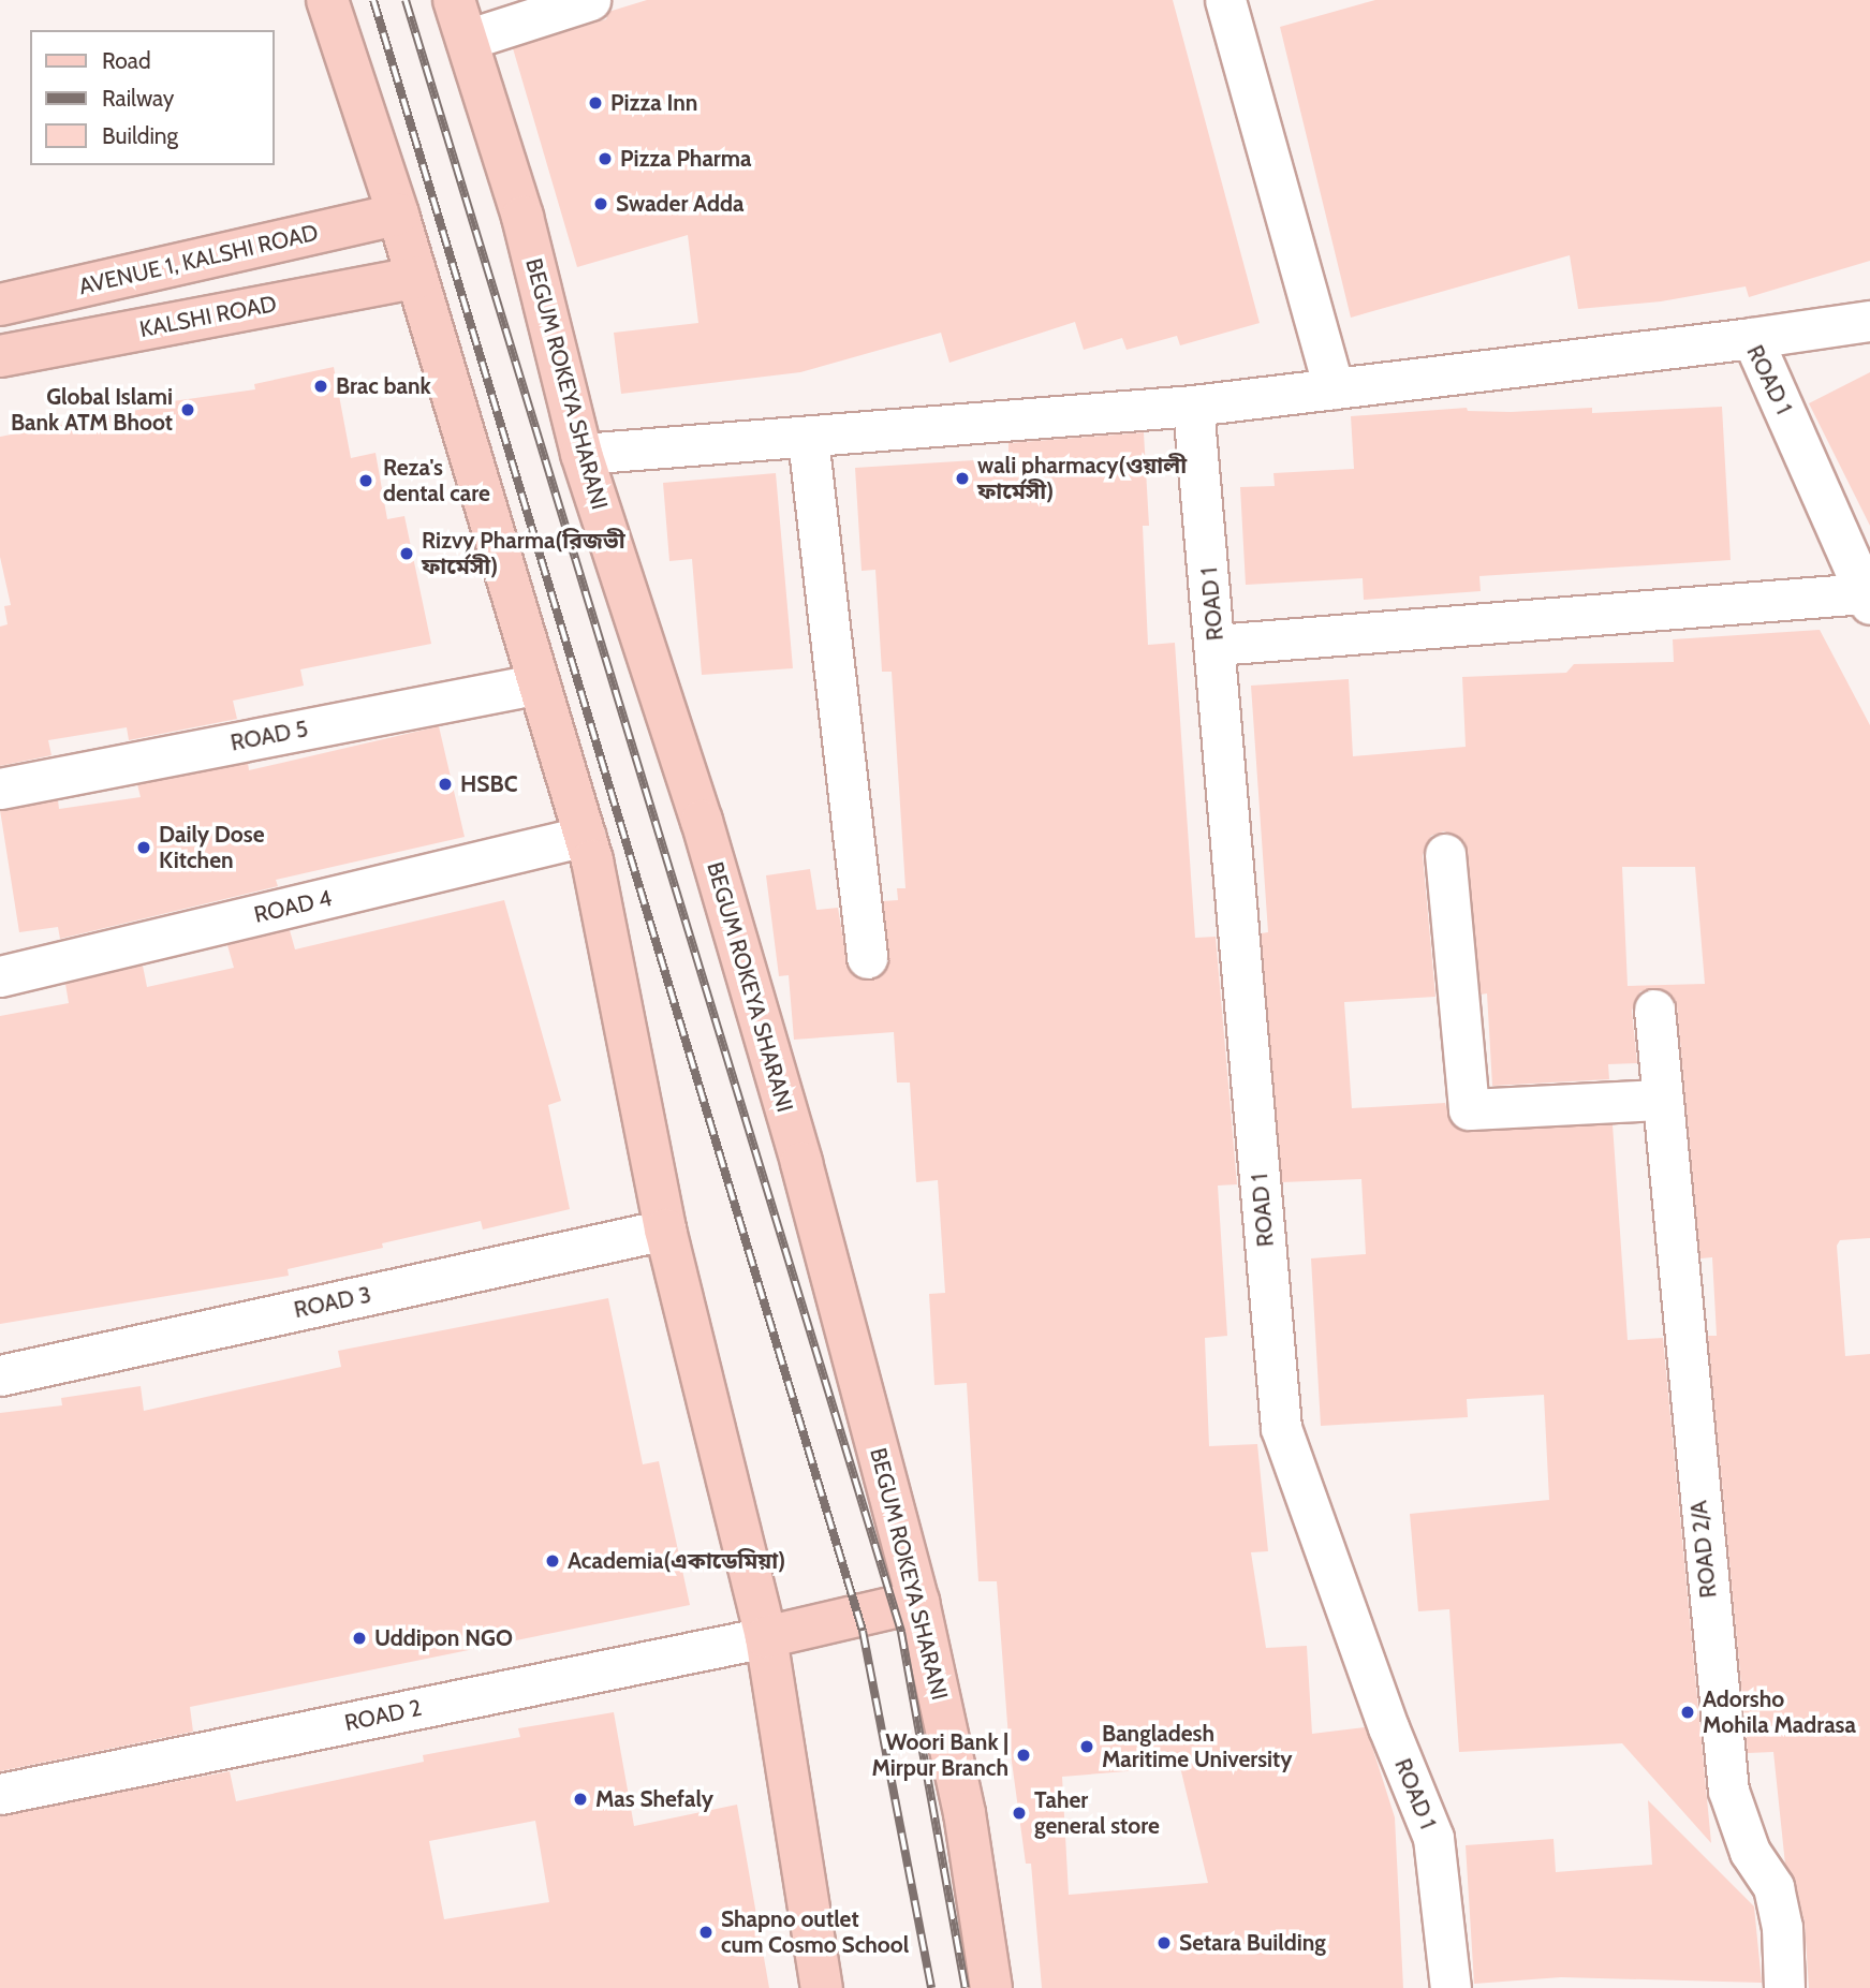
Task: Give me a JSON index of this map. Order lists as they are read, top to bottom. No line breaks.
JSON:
{"streets":{"main road":["AVENUE 1, KALSHI ROAD","KALSHI ROAD","BEGUM ROKEYA SHARANI"],"street":["ROAD 1","ROAD 5","ROAD 4","ROAD 3","ROAD 2/A","ROAD 2"]},"crossings":[["ROAD 1","BEGUM ROKEYA SHARANI"]],"places":["Pizza Inn","Pizza Pharma","Swader Adda","Brac bank","Global Islami Bank ATM Bhoot","wali pharmacy(ওয়ালী ফার্মেসী)","Reza's dental care","Rizvy Pharma(রিজভী ফার্মেসী)","HSBC","Daily Dose Kitchen","Academia(একাডেমিয়া)","Uddipon NGO","Adorsho Mohila Madrasa","Bangladesh Maritime University","Woori Bank | Mirpur Branch","Mas Shefaly","Taher general store","Shapno outlet cum Cosmo School","Setara Building"],"legend":["Road","Railway","Building"]}
